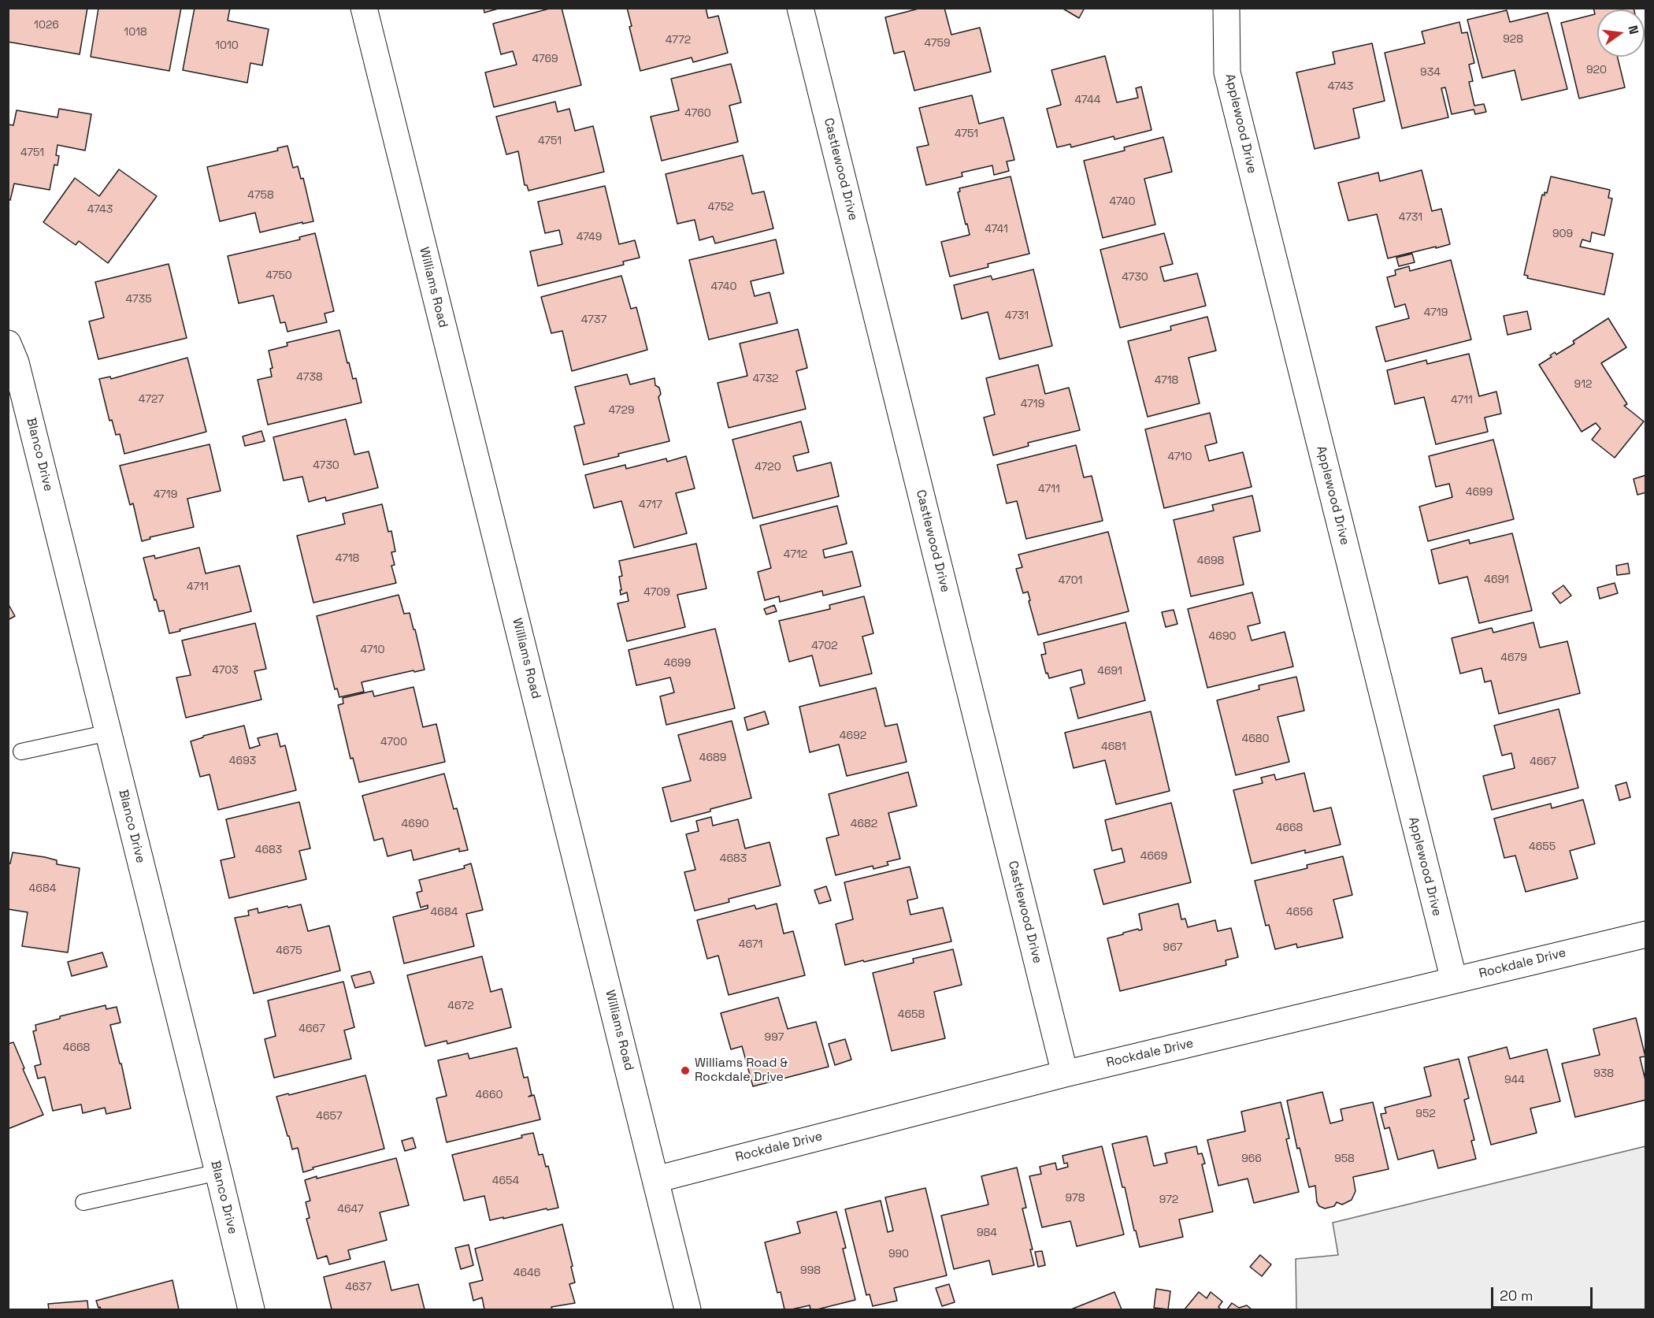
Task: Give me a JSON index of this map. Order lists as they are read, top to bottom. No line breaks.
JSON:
{"streets":{"street":["Applewood Drive","Castlewood Drive","Williams Road","Blanco Drive","Rockdale Drive"]},"crossings":[["Applewood Drive","Rockdale Drive"],["Castlewood Drive","Rockdale Drive"],["Williams Road","Rockdale Drive"]],"places":["Williams Road & Rockdale Drive"],"house_numbers":["1026","1018","928","4772","4759","1010","4769","920","934","4743","4744","4760","4751","4751","4751","4758","4740","4752","4743","4731","4741","909","4749","4750","4730","4740","4735","4719","4731","4737","4738","4732","4718","912","4727","4711","4719","4729","4710","4730","4720","4711","4699","4719","4717","4712","4718","4698","4691","4701","4711","4709","4690","4702","4710","4679","4699","4703","4691","4692","4680","4700","4681","4689","4693","4667","4690","4682","4668","4655","4683","4669","4683","4684","4684","4656","4671","967","4675","4672","4658","4667","997","4668","938","944","4660","952","4657","966","958","4654","978","972","4647","984","990","998","4646","4637"],"scale_bar":"20 m","north":"right"}
